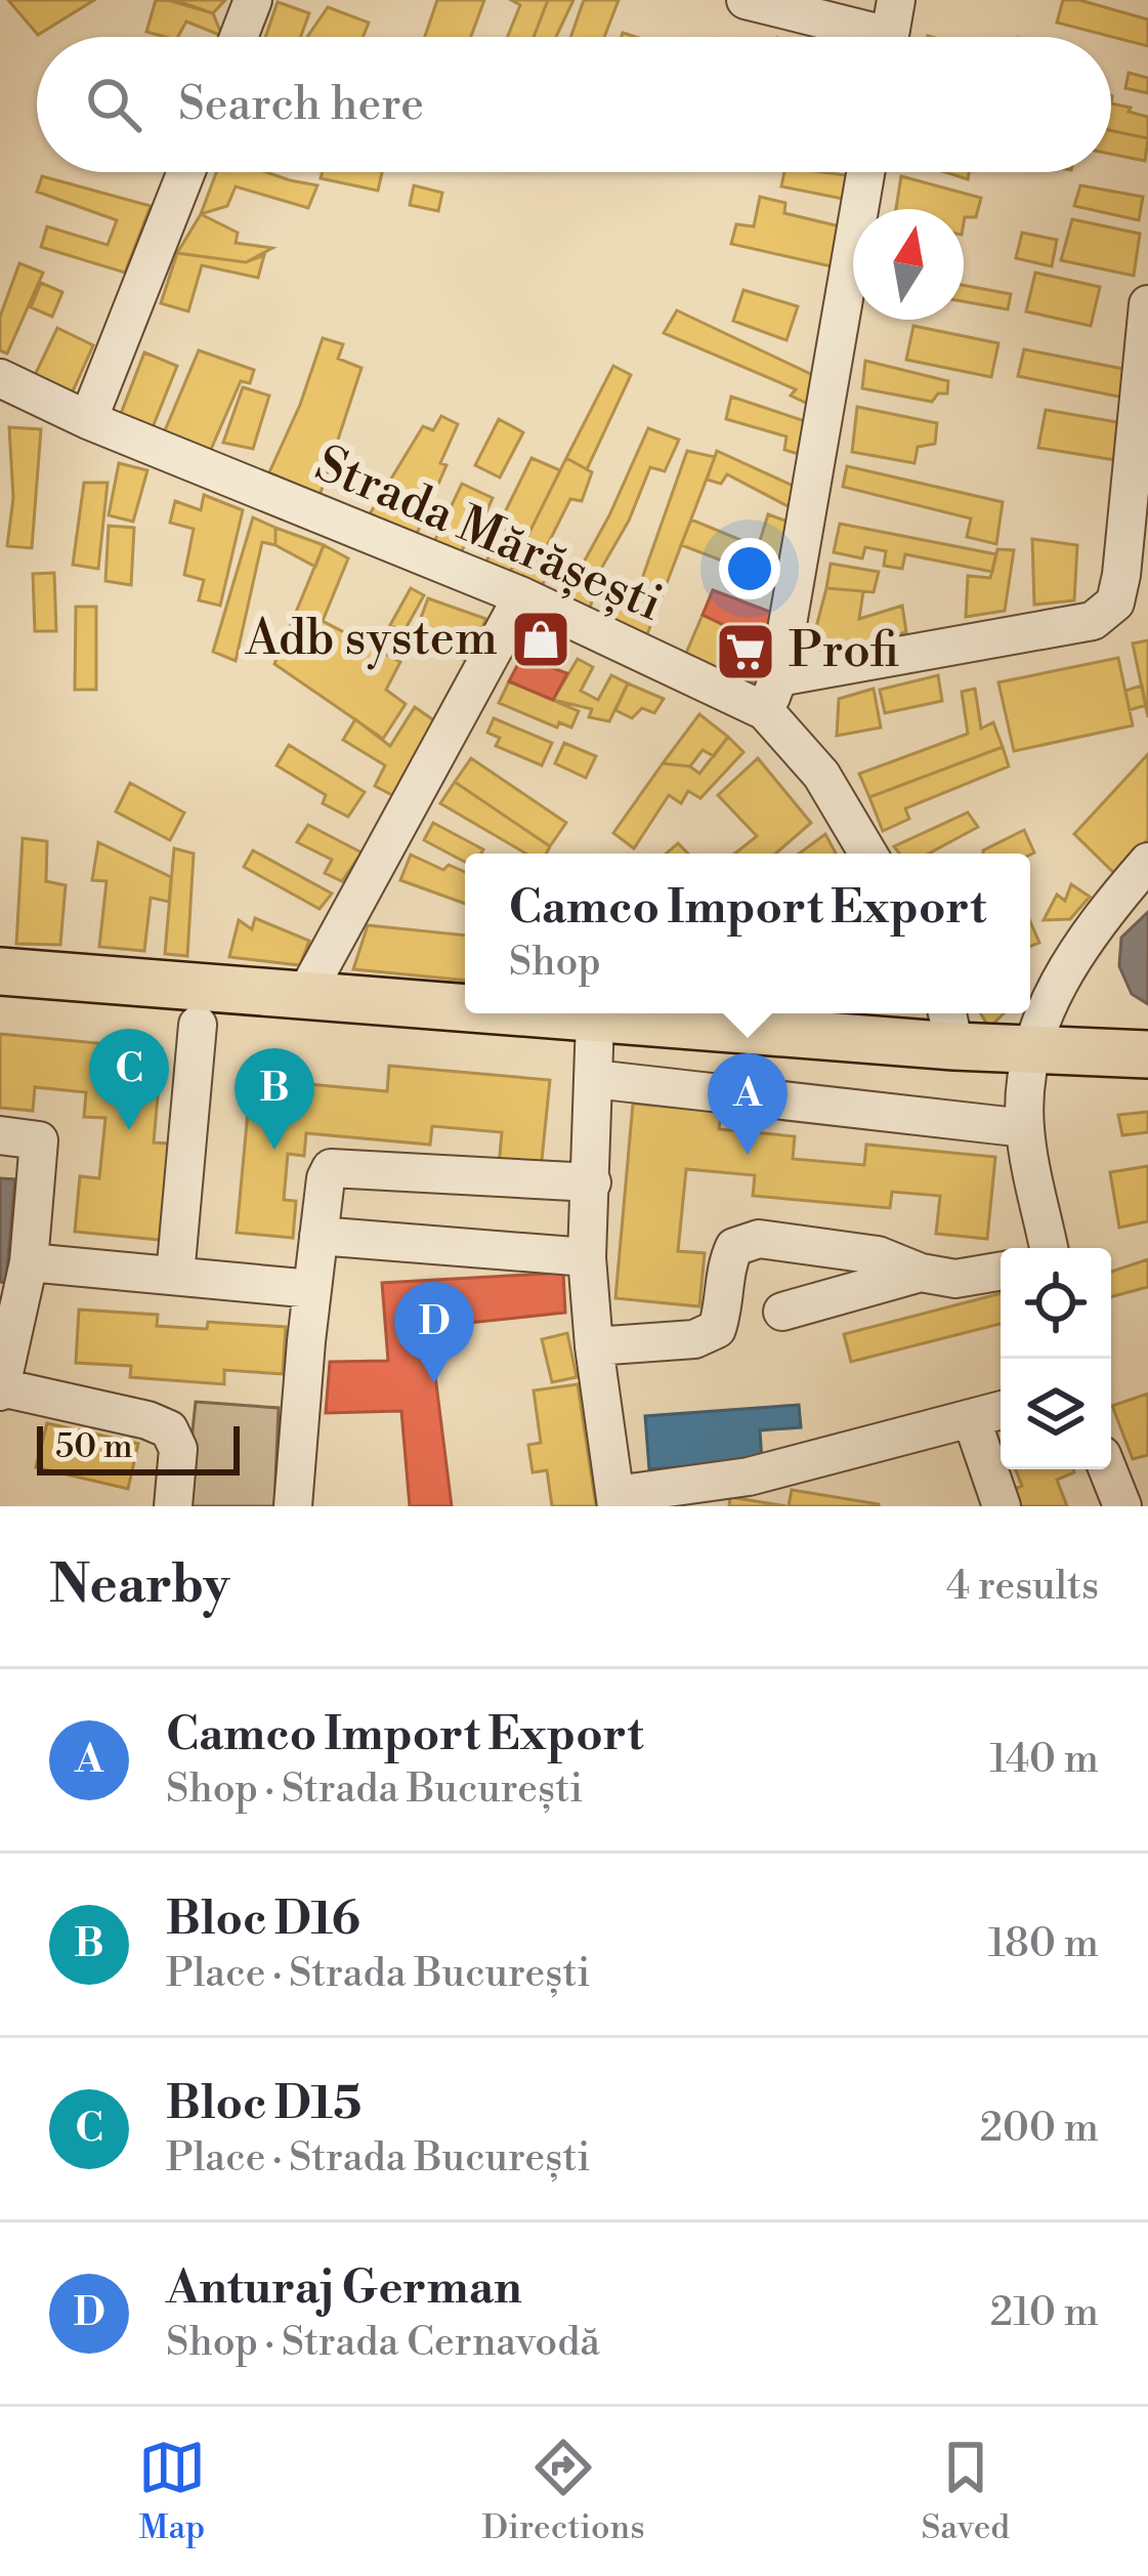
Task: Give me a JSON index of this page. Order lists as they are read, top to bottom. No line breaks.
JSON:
{"streets":{"street":["Strada Mărășești"]},"places":{"shop":["Adb system"],"supermarket":["Profi"]},"scale_bar":"50 m","north":"top","page":{"search":"Search here","popup":["Camco Import Export","Shop"],"pins":["C","B","A","D"],"scale":"50 m","heading":["Nearby","4 results"],"list":[{"mark":"A","name":"Camco Import Export","note":"Shop · Strada București","value":"140 m"},{"mark":"B","name":"Bloc D16","note":"Place · Strada București","value":"180 m"},{"mark":"C","name":"Bloc D15","note":"Place · Strada București","value":"200 m"},{"mark":"D","name":"Anturaj German","note":"Shop · Strada Cernavodă","value":"210 m"}],"nav":["Map","Directions","Saved"]}}
